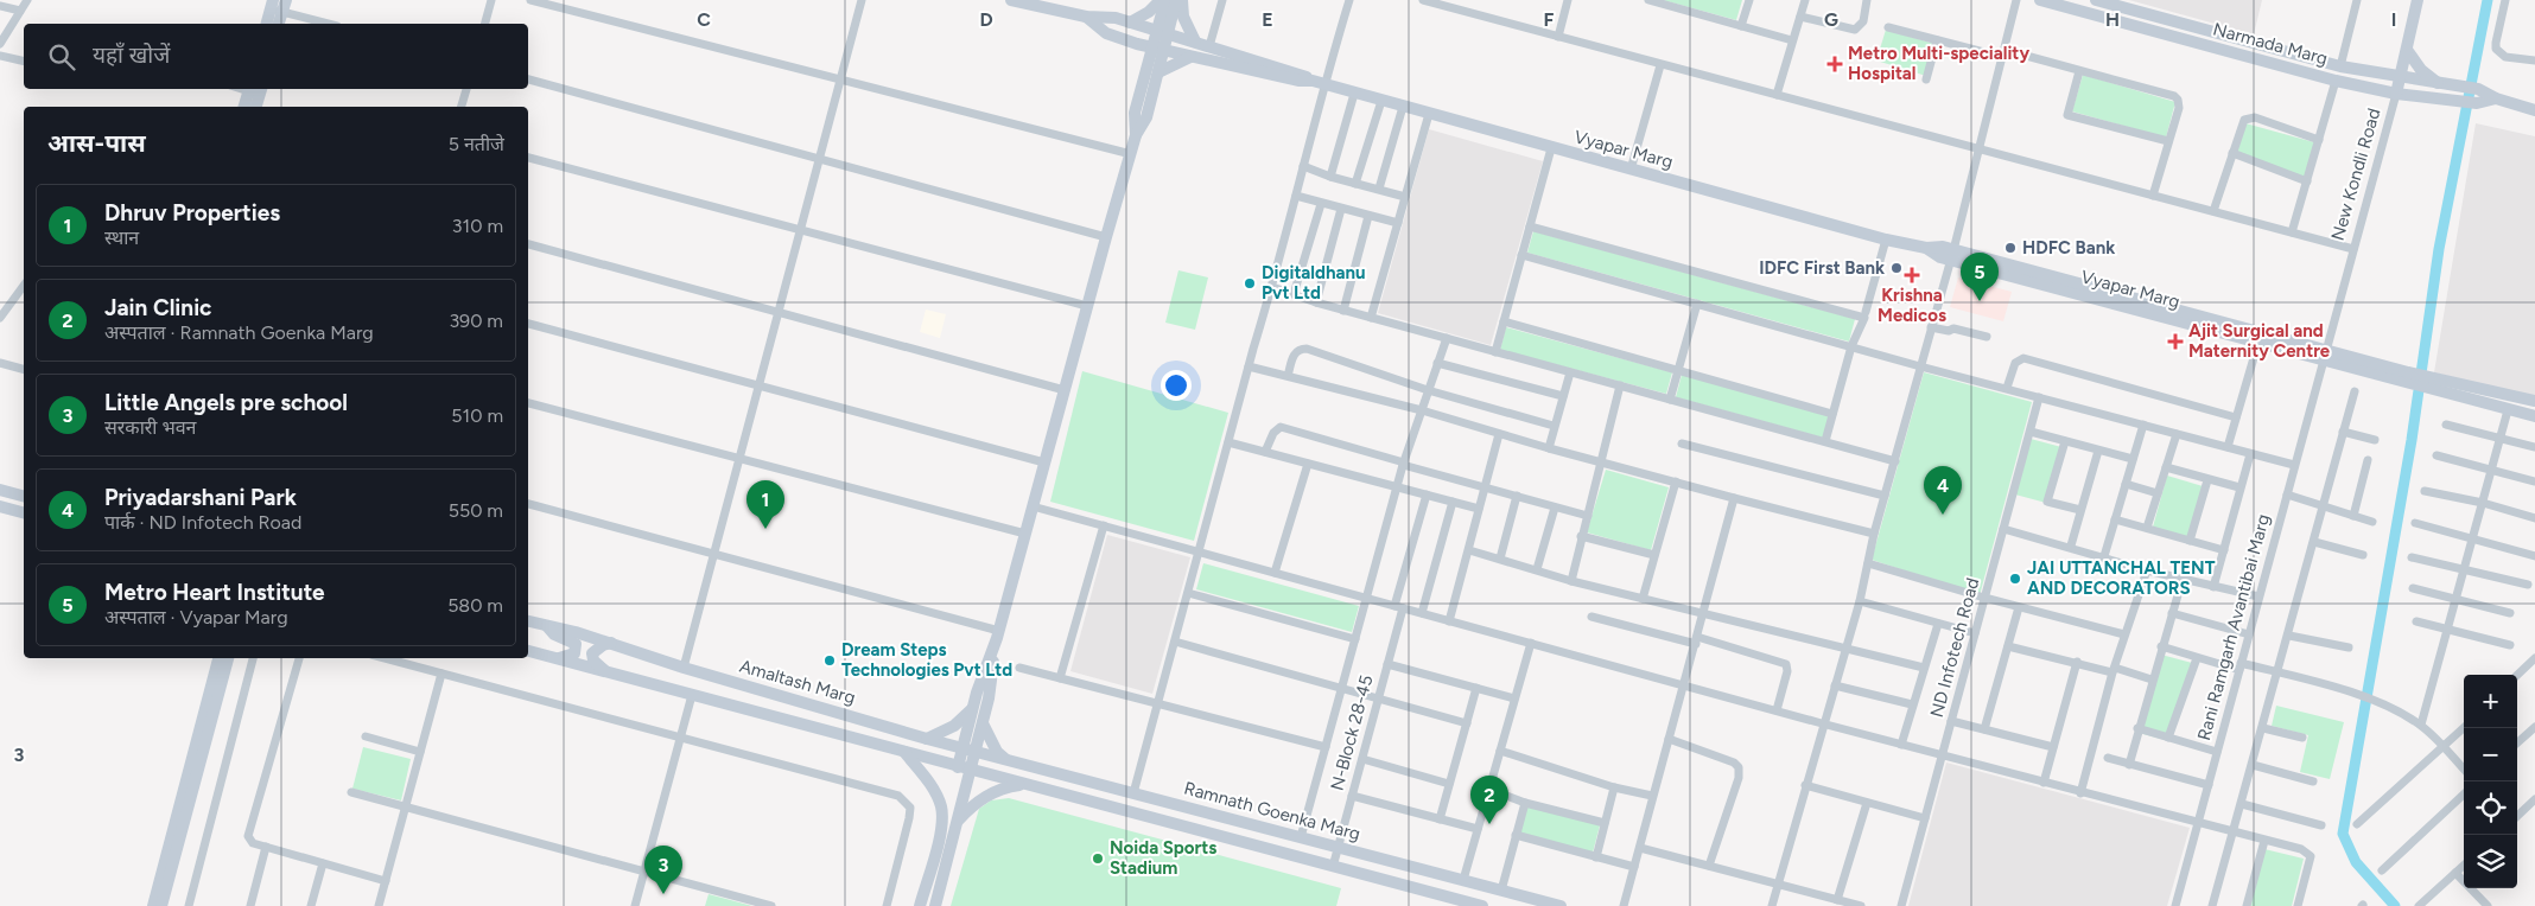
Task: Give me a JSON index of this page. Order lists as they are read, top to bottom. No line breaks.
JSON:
{"streets":{"street":["Narmada Marg","Vyapar Marg","New Kondli Road","Rani Ramgarh Avantibai Marg","ND Infotech Road","Amaltash Marg","N-Block 28-45","Ramnath Goenka Marg"]},"crossings":[["Narmada Marg","New Kondli Road"],["Vyapar Marg","New Kondli Road"],["Vyapar Marg","Rani Ramgarh Avantibai Marg"],["New Kondli Road","Rani Ramgarh Avantibai Marg"],["Amaltash Marg","Ramnath Goenka Marg"],["N-Block 28-45","Ramnath Goenka Marg"]],"places":{"health":["Metro Multi-speciality Hospital","Krishna Medicos","Ajit Surgical and Maternity Centre"],"other":["HDFC Bank","IDFC First Bank","Digitaldhanu Pvt Ltd","JAI UTTANCHAL TENT AND DECORATORS","Dream Steps Technologies Pvt Ltd","Noida Sports Stadium"]},"page":{"search":"यहाँ खोजें","heading":["आस-पास","5 नतीजे"],"list":[{"mark":"1","name":"Dhruv Properties","note":"स्थान","value":"310 m"},{"mark":"2","name":"Jain Clinic","note":"अस्पताल · Ramnath Goenka Marg","value":"390 m"},{"mark":"3","name":"Little Angels pre school","note":"सरकारी भवन","value":"510 m"},{"mark":"4","name":"Priyadarshani Park","note":"पार्क · ND Infotech Road","value":"550 m"},{"mark":"5","name":"Metro Heart Institute","note":"अस्पताल · Vyapar Marg","value":"580 m"}],"pins":["5","4","1","2","3"],"map_buttons":["+","−"]},"grid":{"columns":["C","D","E","F","G","H","I"],"rows":["3"]}}
